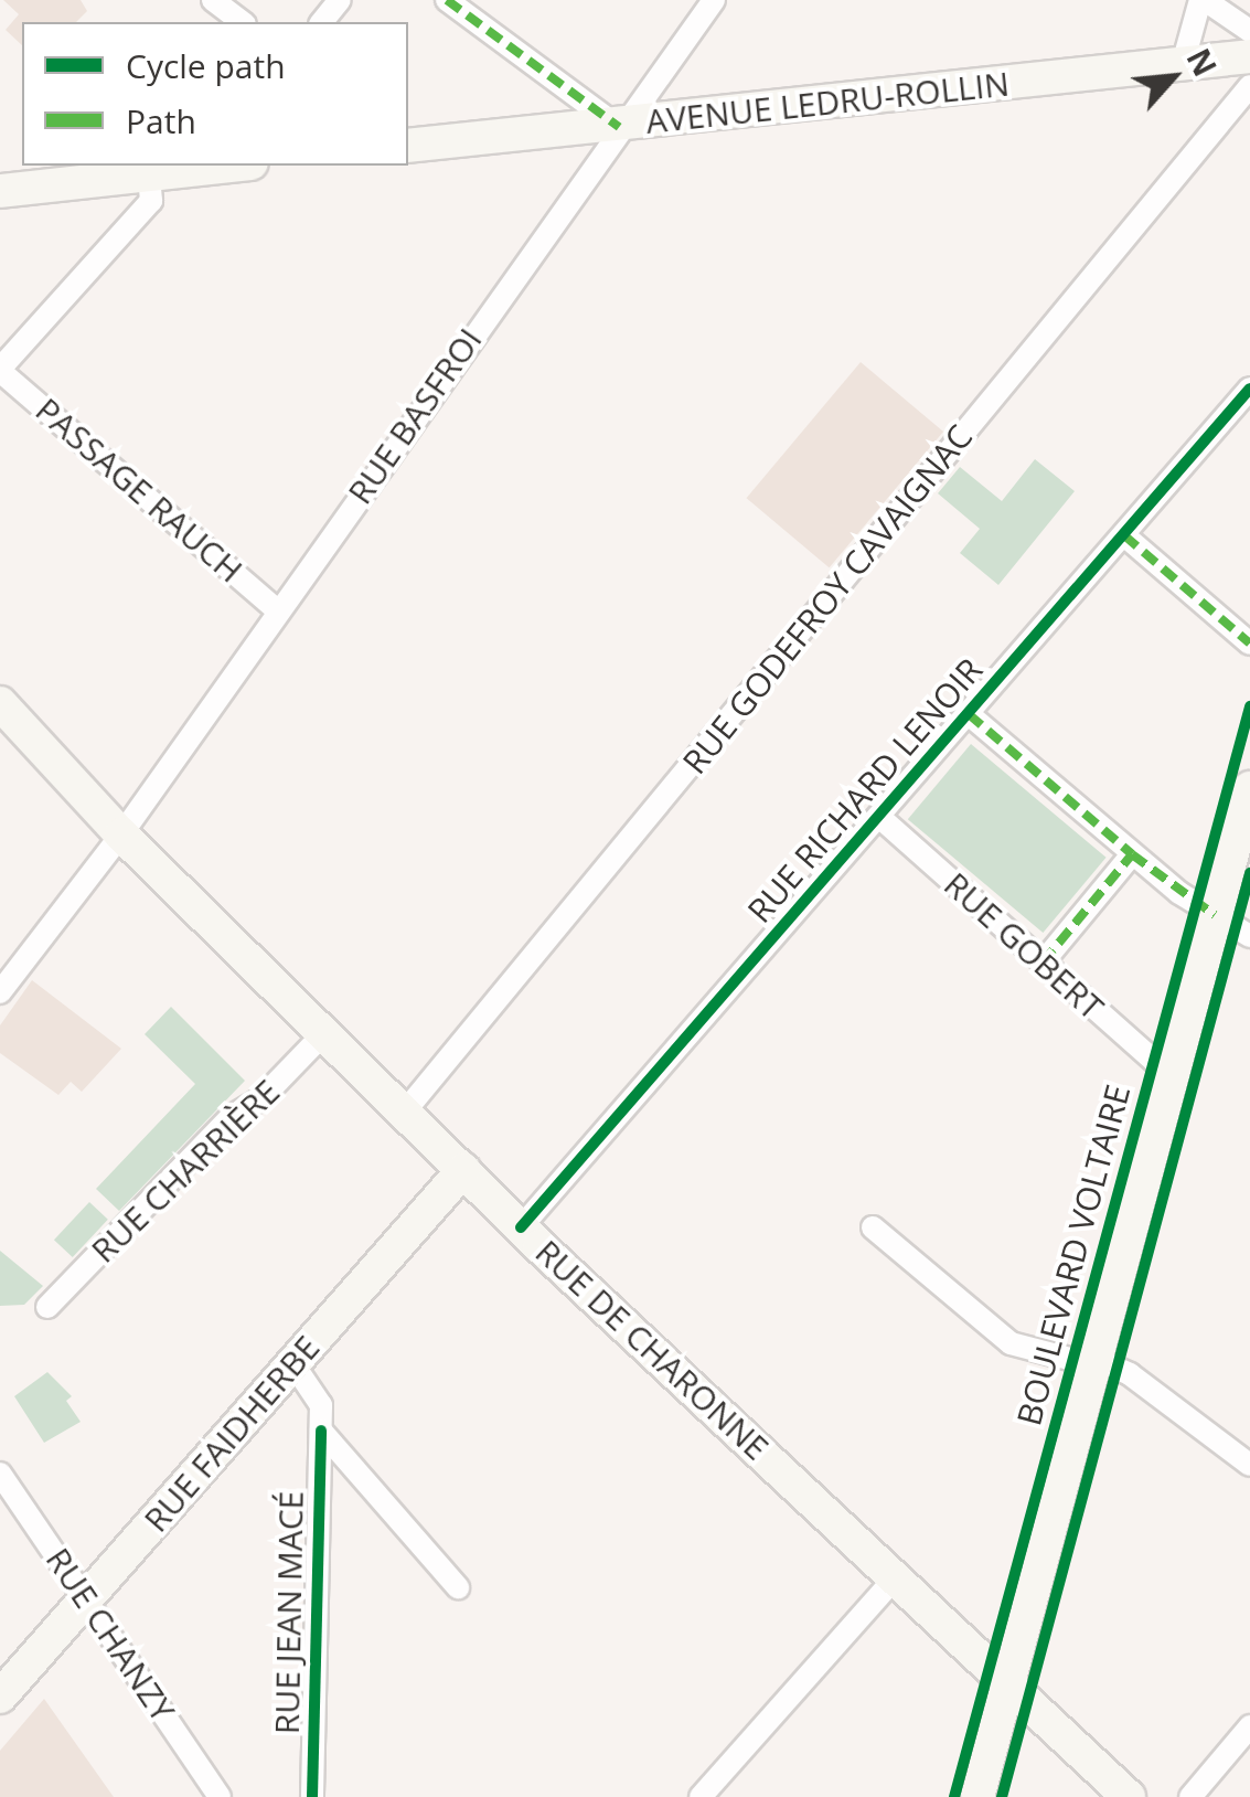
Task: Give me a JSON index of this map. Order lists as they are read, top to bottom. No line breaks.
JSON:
{"streets":{"street":["AVENUE LEDRU-ROLLIN","RUE BASFROI","PASSAGE RAUCH","RUE GODEFROY CAVAIGNAC","RUE RICHARD LENOIR","RUE GOBERT","RUE CHARRIÈRE","BOULEVARD VOLTAIRE","RUE DE CHARONNE","RUE FAIDHERBE","RUE JEAN MACÉ","RUE CHANZY"]},"crossings":[["AVENUE LEDRU-ROLLIN","RUE BASFROI"],["RUE BASFROI","PASSAGE RAUCH"],["RUE BASFROI","RUE DE CHARONNE"],["RUE GODEFROY CAVAIGNAC","RUE DE CHARONNE"],["RUE RICHARD LENOIR","RUE GOBERT"],["RUE RICHARD LENOIR","RUE DE CHARONNE"],["RUE GOBERT","BOULEVARD VOLTAIRE"],["RUE CHARRIÈRE","RUE DE CHARONNE"],["BOULEVARD VOLTAIRE","RUE DE CHARONNE"],["RUE DE CHARONNE","RUE FAIDHERBE"],["RUE FAIDHERBE","RUE JEAN MACÉ"],["RUE FAIDHERBE","RUE CHANZY"]],"legend":["Cycle path","Path"],"north":"top right"}
